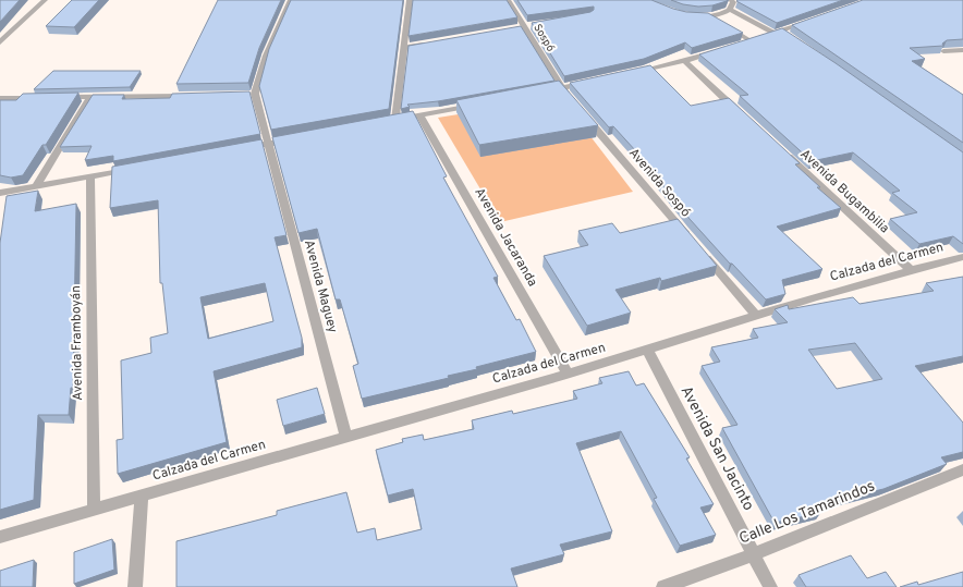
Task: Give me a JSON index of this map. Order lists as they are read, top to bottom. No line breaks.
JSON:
{"streets":{"street":["Sospó","Avenida Sospó","Avenida Bugambilia","Avenida Jacaranda","Calzada del Carmen","Avenida Maguey","Avenida Framboyán","Avenida San Jacinto","Calle Los Tamarindos"]},"crossings":[["Avenida Bugambilia","Calzada del Carmen"],["Avenida Jacaranda","Calzada del Carmen"],["Calzada del Carmen","Avenida Maguey"],["Calzada del Carmen","Avenida Framboyán"],["Calzada del Carmen","Avenida San Jacinto"],["Avenida San Jacinto","Calle Los Tamarindos"]]}
